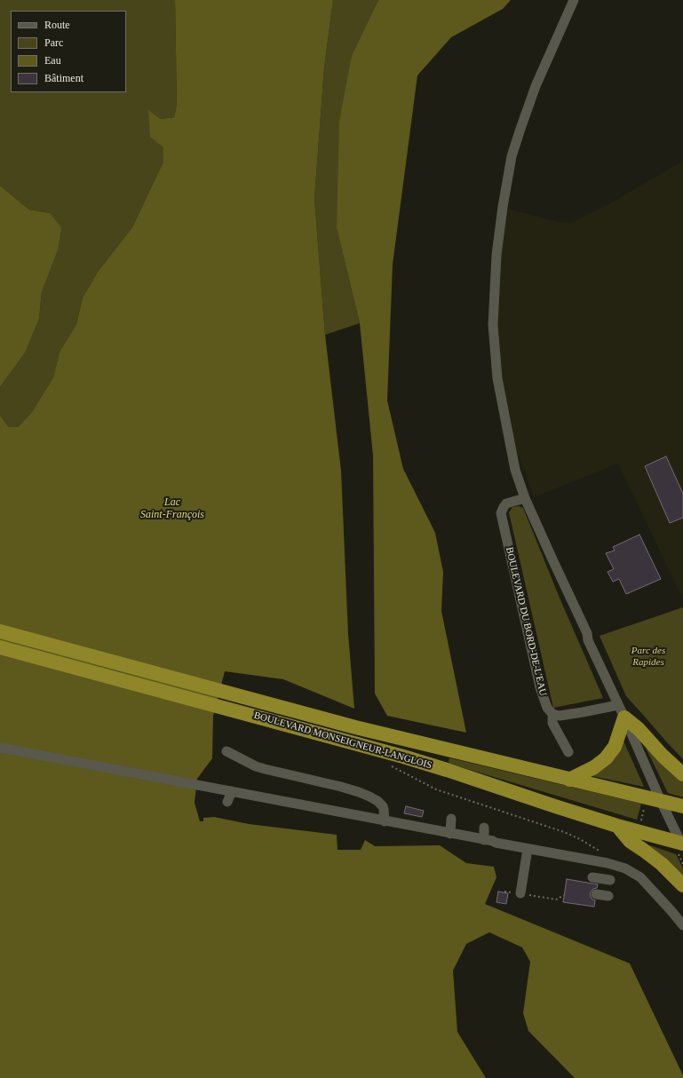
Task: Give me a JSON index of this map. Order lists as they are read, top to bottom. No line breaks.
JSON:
{"streets":{"highway":["BOULEVARD MONSEIGNEUR-LANGLOIS"],"street":["BOULEVARD DU BORD-DE-L'EAU"]},"water":["Lac Saint-François"],"parks":["Parc des Rapides"],"legend":["Route","Parc","Eau","Bâtiment"]}
